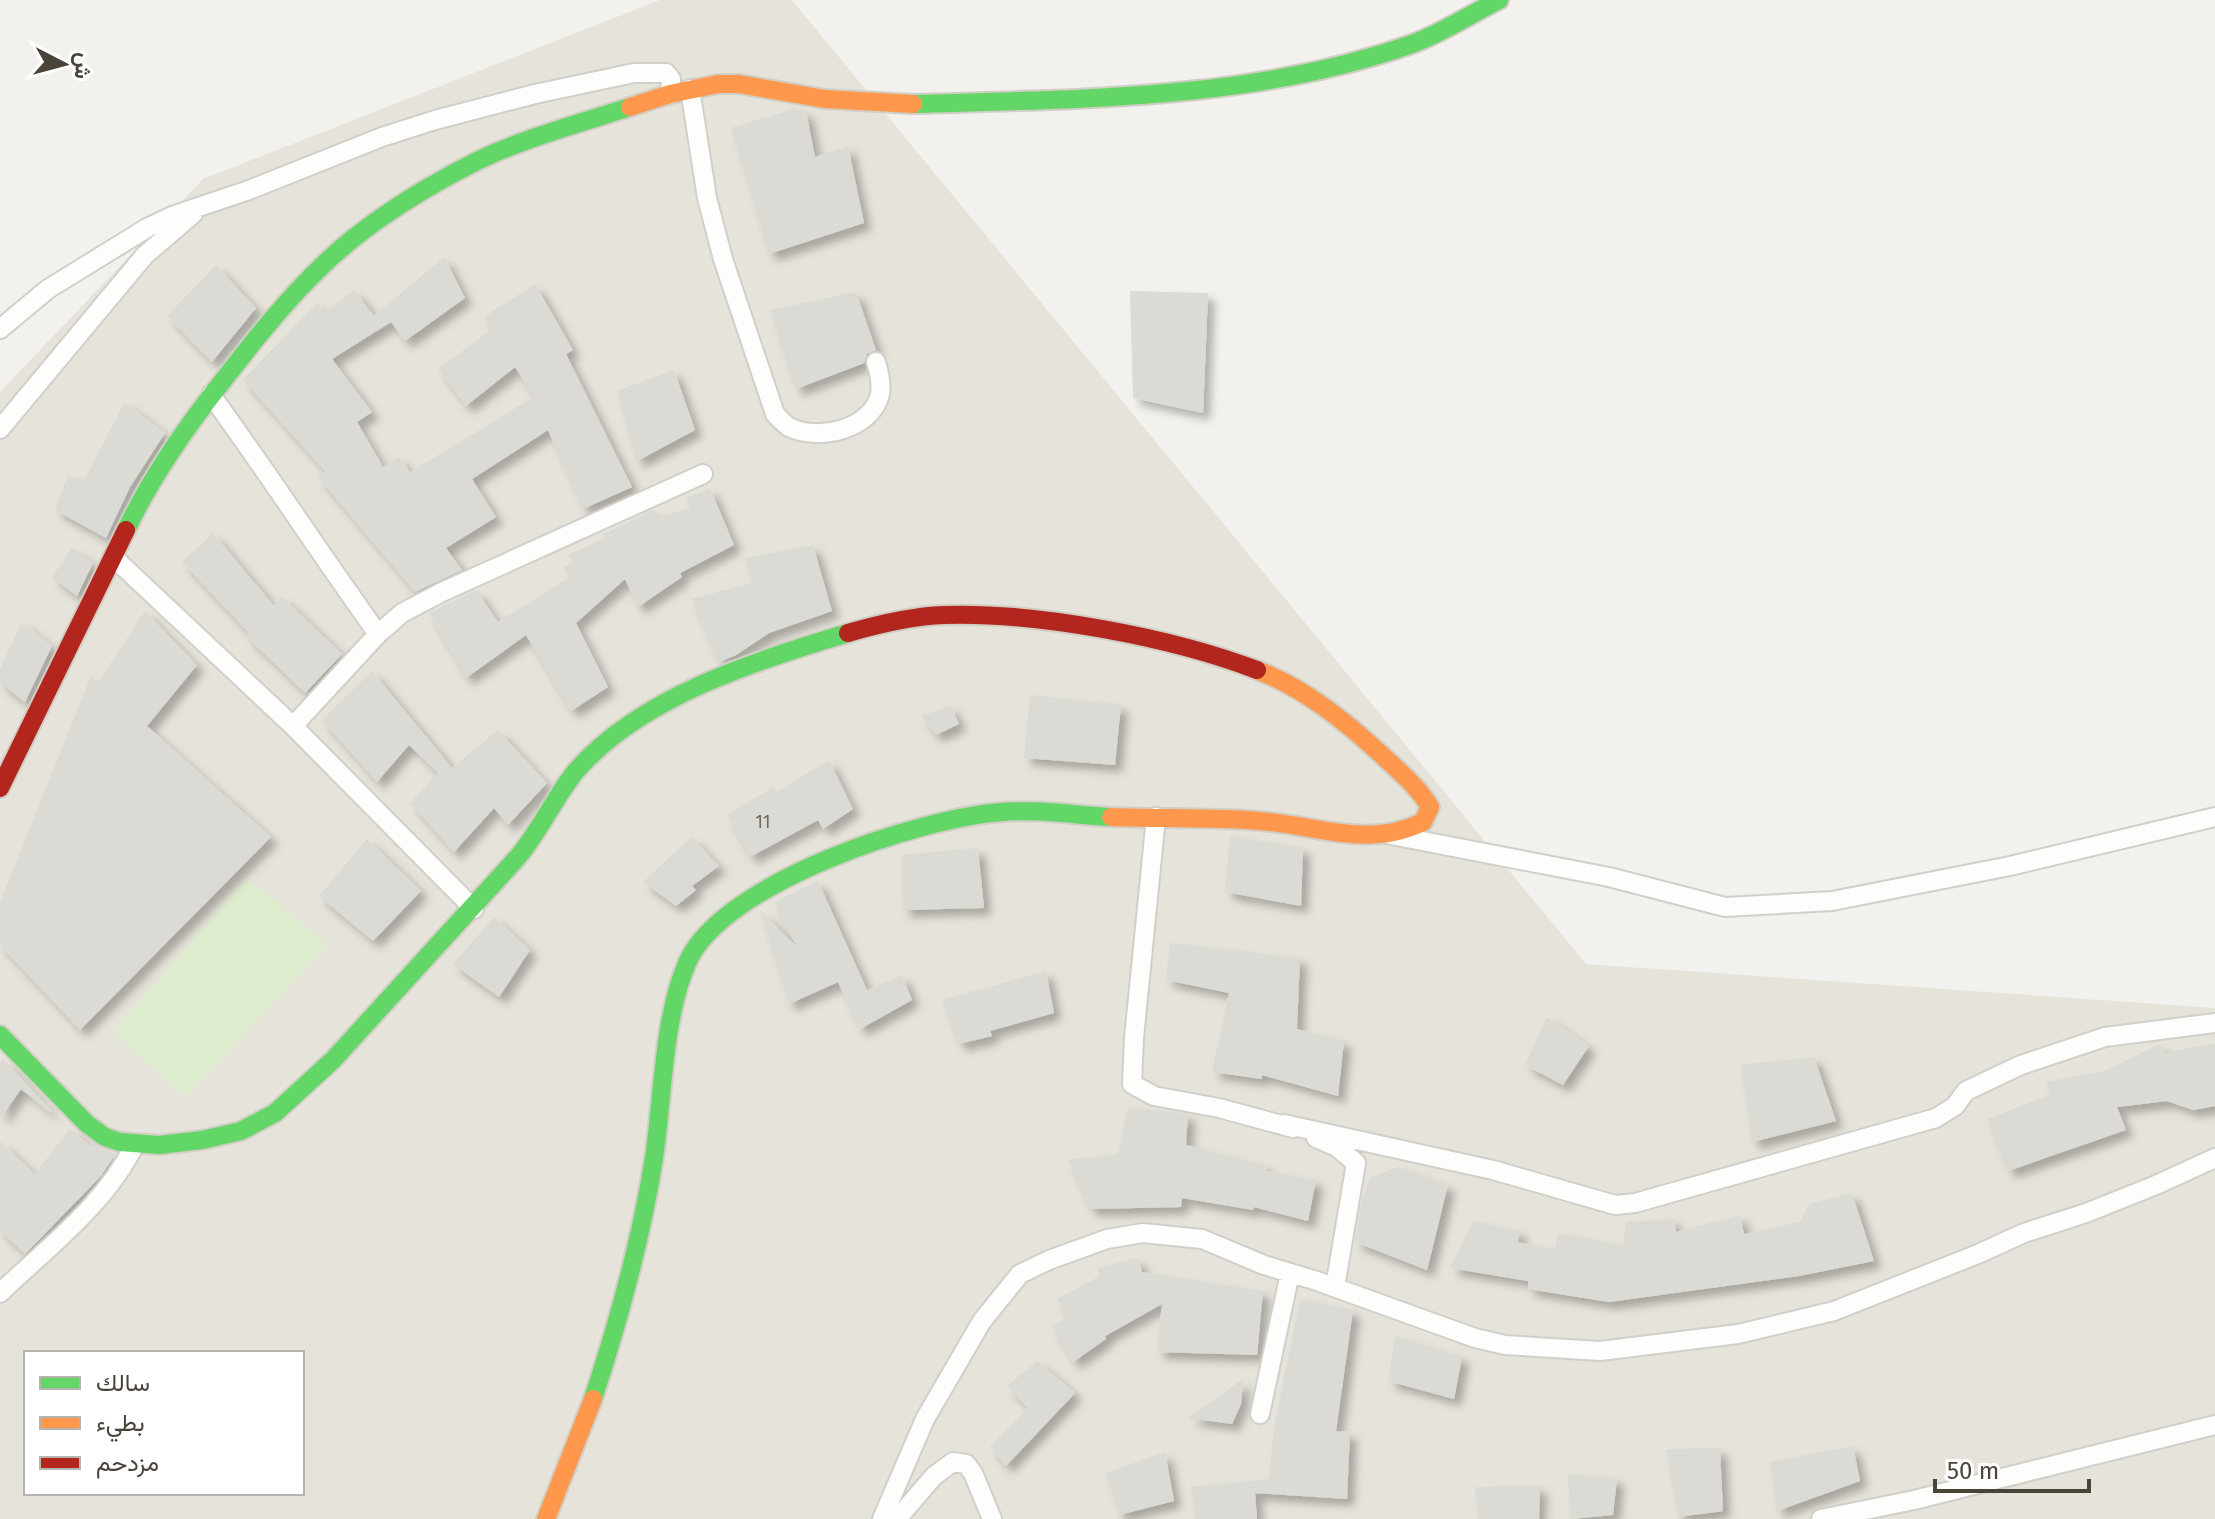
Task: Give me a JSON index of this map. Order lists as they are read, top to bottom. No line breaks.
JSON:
{"house_numbers":["11"],"legend":["سالك","بطيء","مزدحم"],"scale_bar":"50 m","north":"right"}
